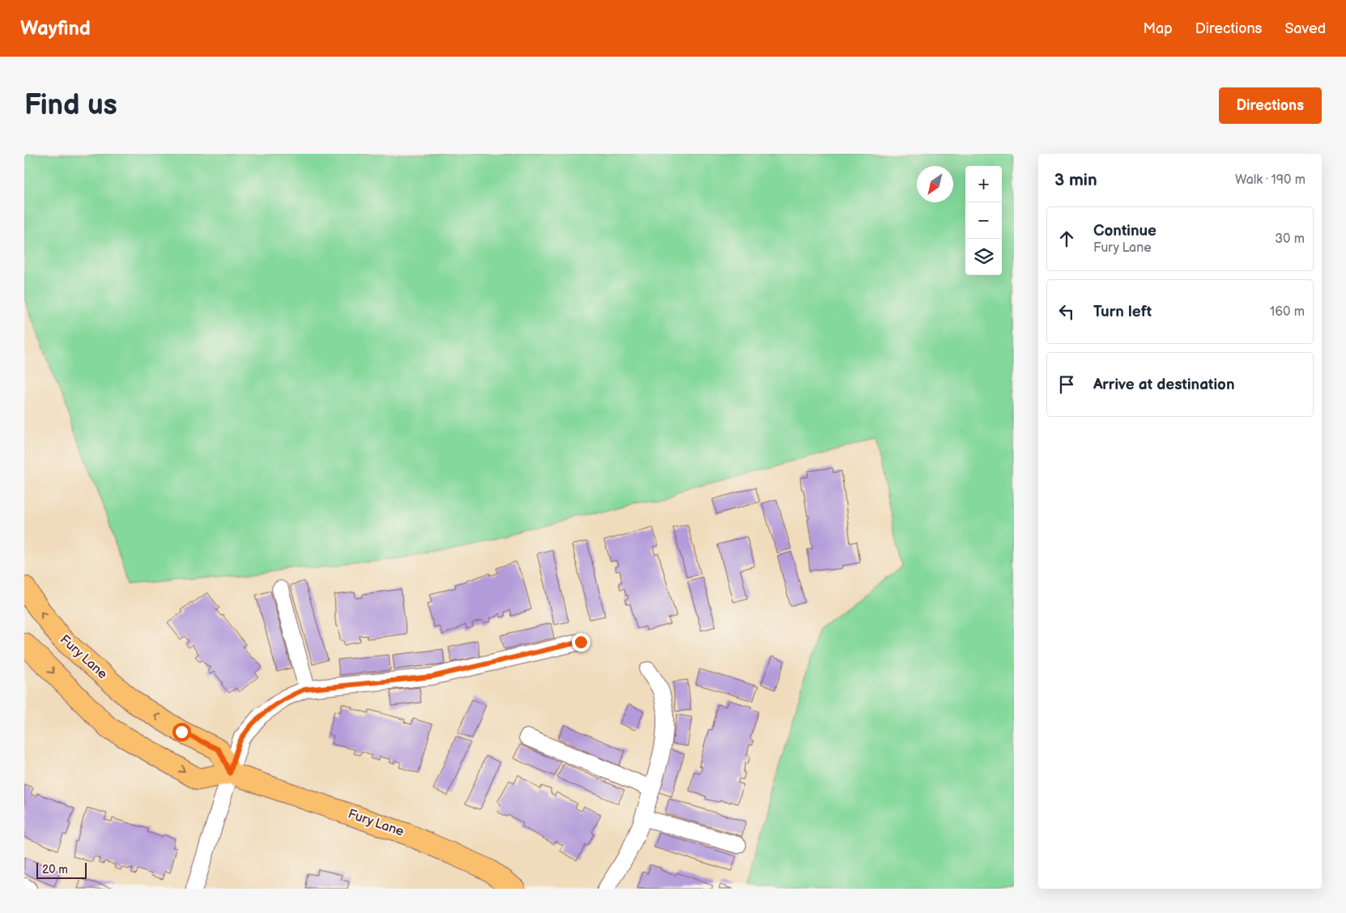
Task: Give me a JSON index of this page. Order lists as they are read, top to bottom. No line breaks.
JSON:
{"streets":{"main road":["Fury Lane"]},"scale_bar":"20 m","north":"bottom left","page":{"header":"Wayfind","nav":["Map","Directions","Saved"],"buttons":"Directions","title":"Find us","heading":["3 min","Walk · 190 m"],"map_buttons":["+","−"],"list":[["Continue","Fury Lane","30 m"],["Turn left","160 m"],"Arrive at destination"],"scale":"20 m"}}
